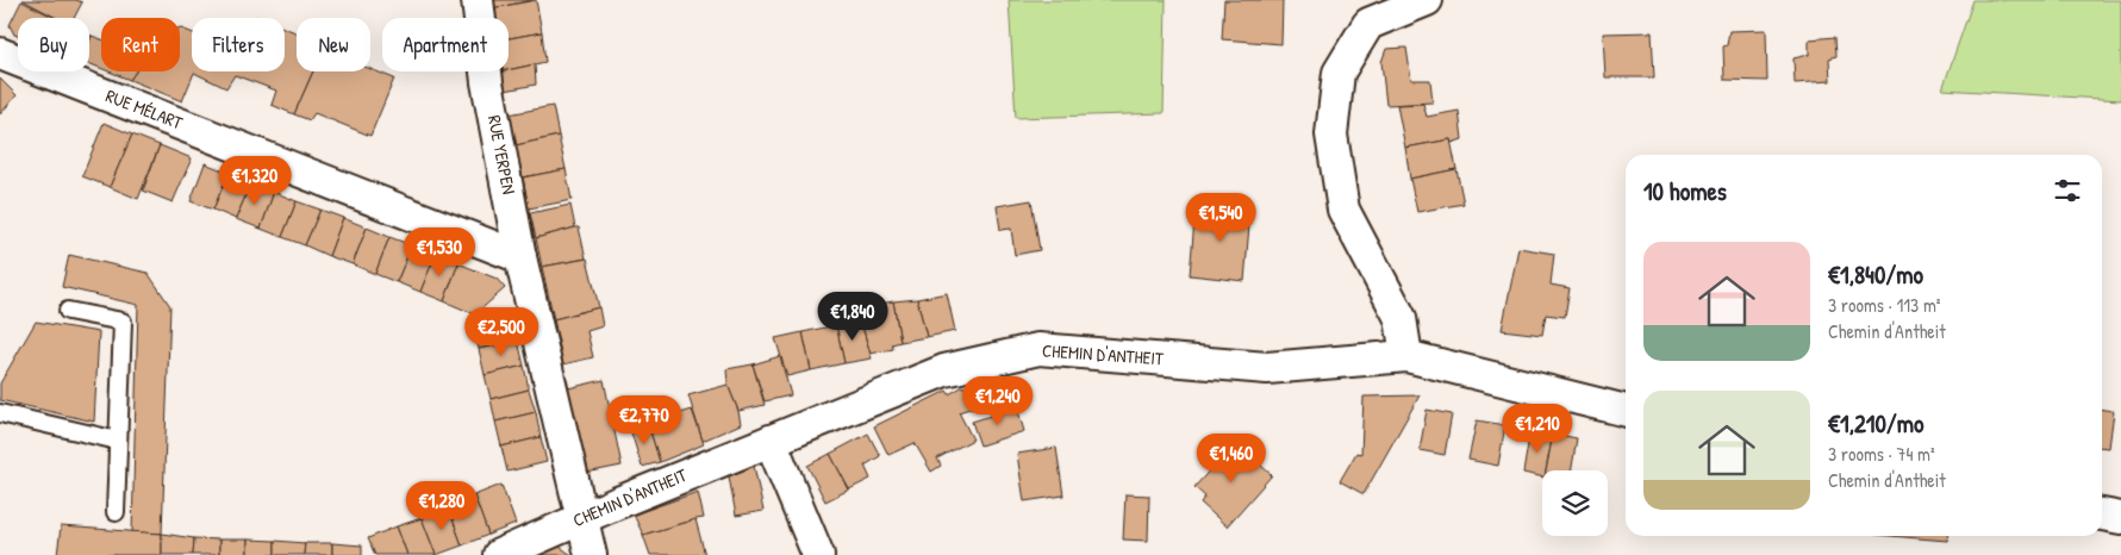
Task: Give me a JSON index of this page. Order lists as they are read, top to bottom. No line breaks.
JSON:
{"streets":{"street":["RUE MÉLART","RUE YERPEN","CHEMIN D'ANTHEIT"]},"crossings":[["RUE MÉLART","RUE YERPEN"],["RUE YERPEN","CHEMIN D'ANTHEIT"]],"page":{"chip":["Buy","Rent","Filters","New","Apartment"],"heading":"10 homes","price":["€1,320","€1,540","€1,530","€1,840","€2,500","€1,240","€2,770","€1,210","€1,460","€1,280"],"list":[{"name":"€1,840/mo","note":"3 rooms · 113 m² · Chemin d'Antheit"},{"name":"€1,210/mo","note":"3 rooms · 74 m² · Chemin d'Antheit"}]}}
